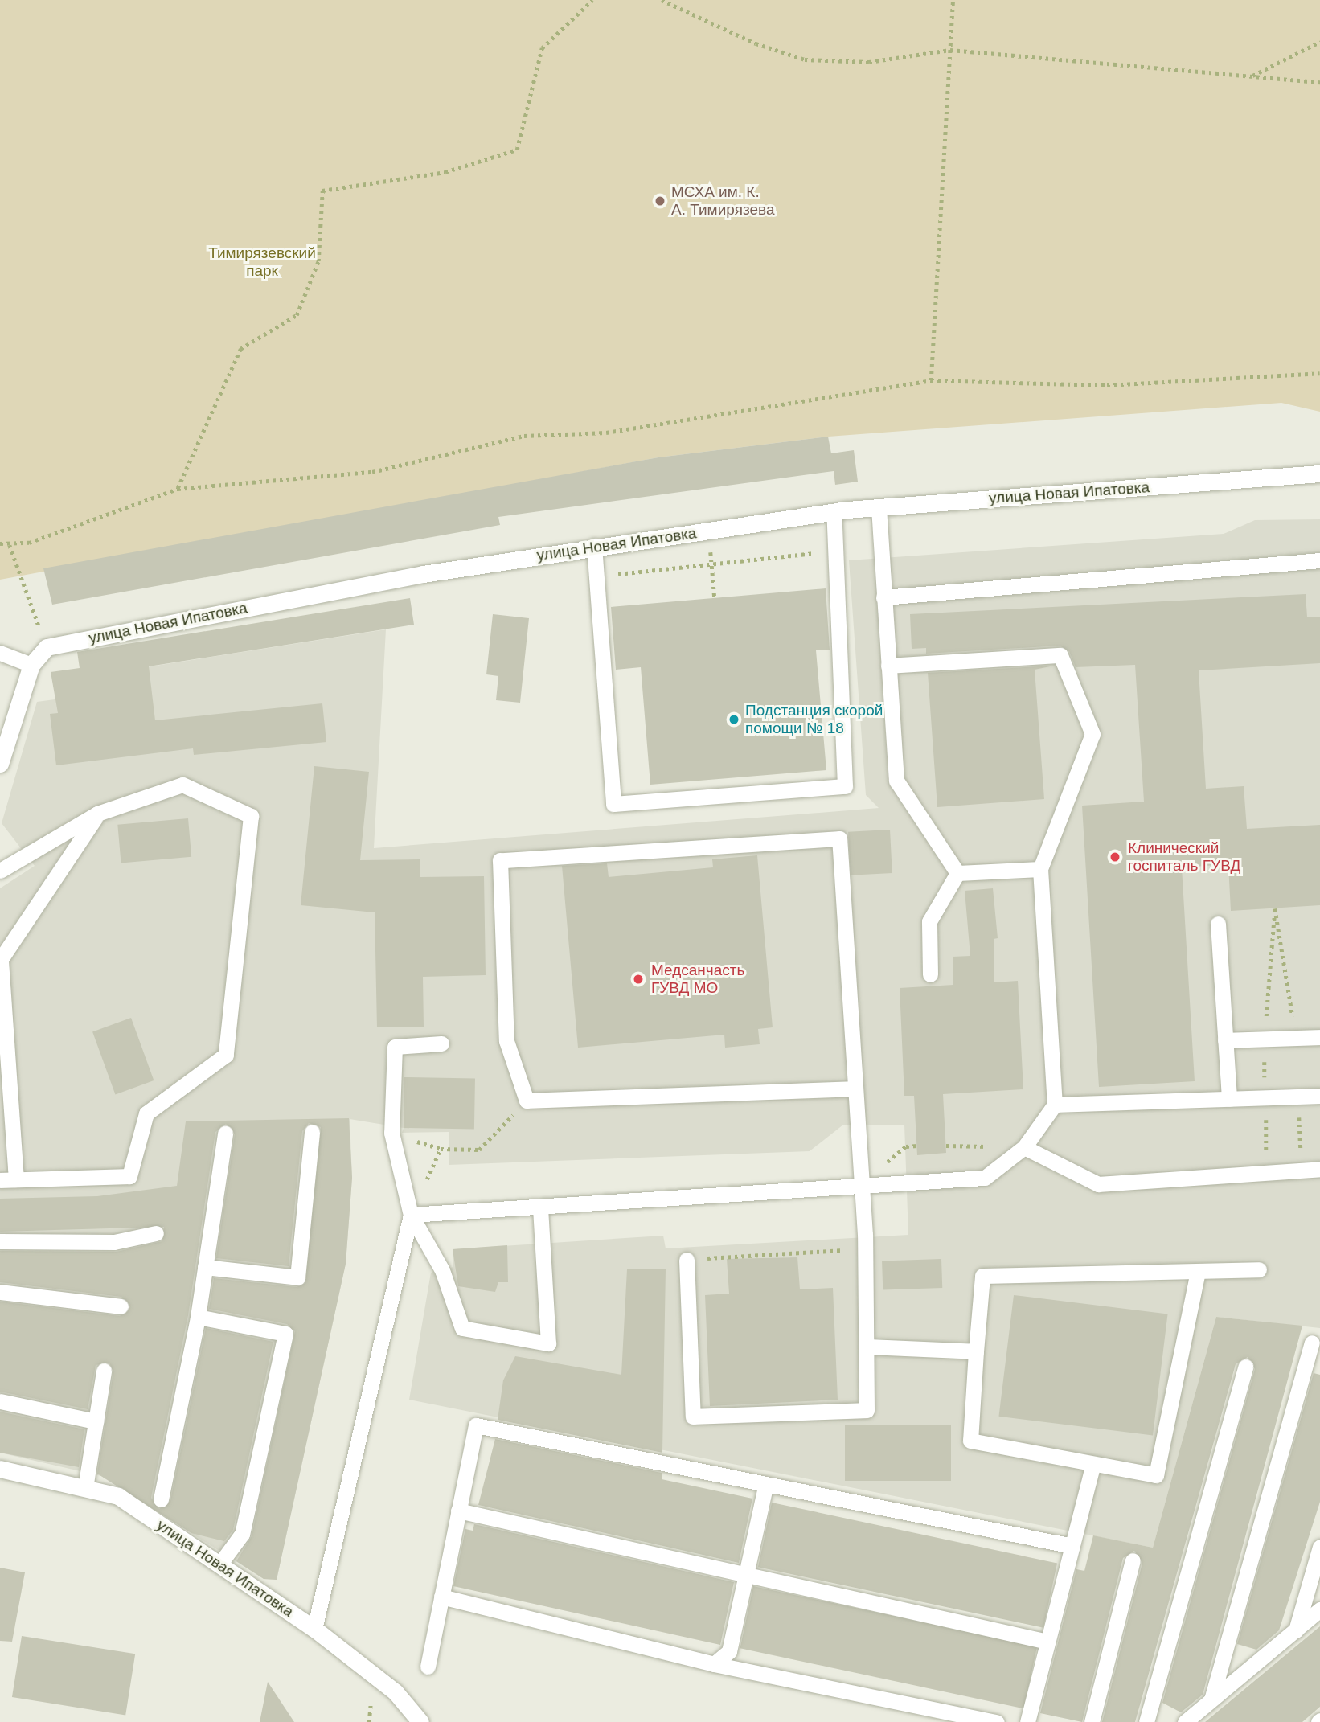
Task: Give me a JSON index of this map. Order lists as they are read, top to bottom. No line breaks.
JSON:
{"streets":{"street":["улица Новая Ипатовка"]},"parks":["Тимирязевский парк"],"places":["МСХА им. К. А. Тимирязева","Подстанция скорой помощи № 18","Клинический госпиталь ГУВД","Медсанчасть ГУВД МО"]}
